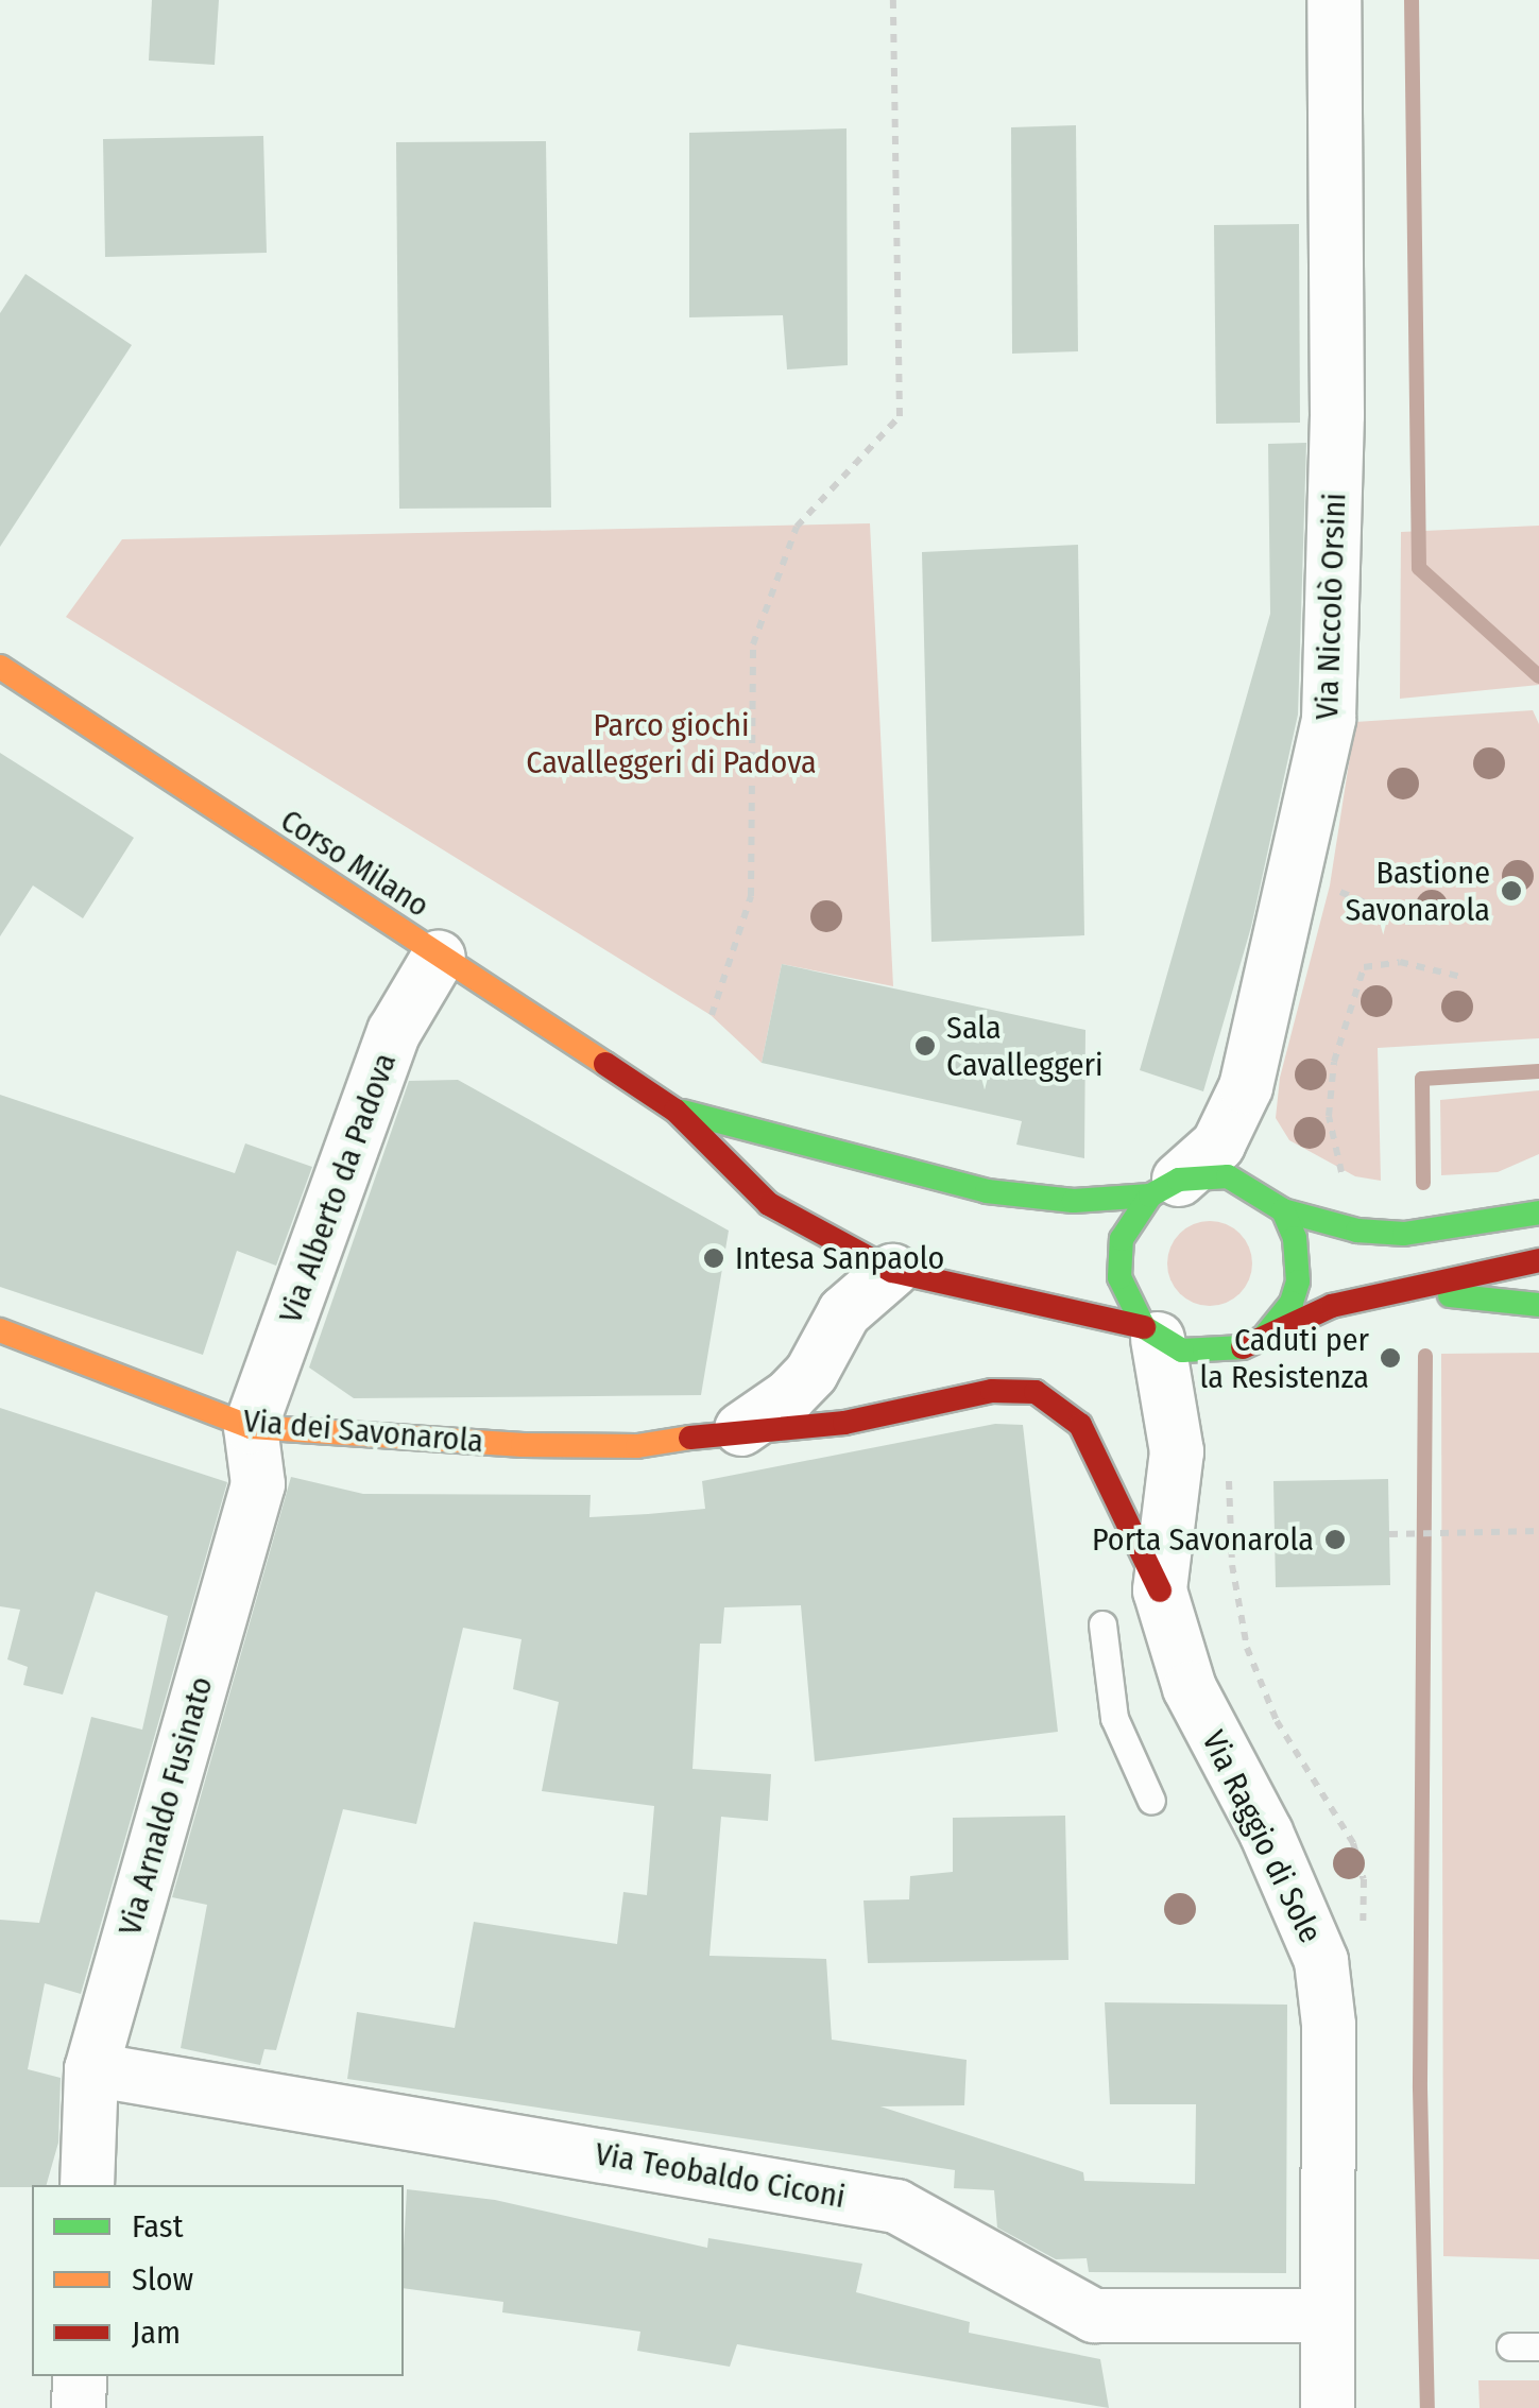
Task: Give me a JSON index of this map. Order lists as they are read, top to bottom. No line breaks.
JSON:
{"streets":{"street":["Via Niccolò Orsini","Corso Milano","Via Alberto da Padova","Via dei Savonarola","Via Arnaldo Fusinato","Via Raggio di Sole","Via Teobaldo Ciconi"]},"crossings":[["Via Niccolò Orsini","Corso Milano"],["Via Niccolò Orsini","Via Raggio di Sole"],["Corso Milano","Via Alberto da Padova"],["Corso Milano","Via dei Savonarola"],["Corso Milano","Via Raggio di Sole"],["Via Alberto da Padova","Via dei Savonarola"],["Via Alberto da Padova","Via Arnaldo Fusinato"],["Via dei Savonarola","Via Arnaldo Fusinato"],["Via dei Savonarola","Via Raggio di Sole"],["Via Arnaldo Fusinato","Via Teobaldo Ciconi"],["Via Raggio di Sole","Via Teobaldo Ciconi"]],"parks":["Parco giochi Cavalleggeri di Padova"],"places":["Bastione Savonarola","Sala Cavalleggeri","Intesa Sanpaolo","Caduti per la Resistenza","Porta Savonarola"],"legend":["Fast","Slow","Jam"]}
